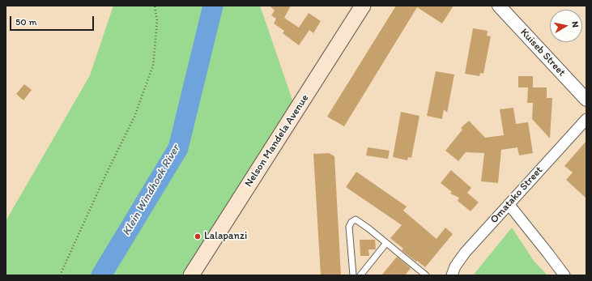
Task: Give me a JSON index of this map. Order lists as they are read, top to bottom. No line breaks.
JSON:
{"streets":{"main road":["Nelson Mandela Avenue"],"street":["Kuiseb Street","Omatako Street"]},"water":["Klein Windhoek River"],"places":["Lalapanzi"],"scale_bar":"50 m","north":"right"}
